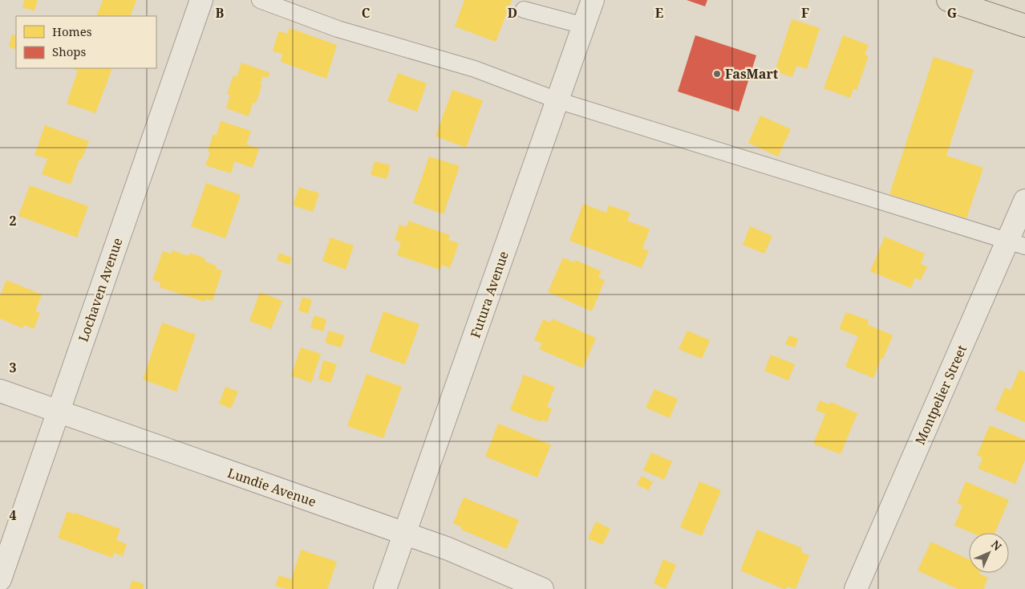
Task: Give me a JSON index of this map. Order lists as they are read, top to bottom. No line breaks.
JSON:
{"streets":{"street":["Lochaven Avenue","Futura Avenue","Montpelier Street","Lundie Avenue"]},"crossings":[["Lochaven Avenue","Lundie Avenue"],["Futura Avenue","Lundie Avenue"]],"places":["FasMart"],"legend":["Homes","Shops"],"north":"top right","grid":{"columns":["B","C","D","E","F","G"],"rows":["2","3","4"]}}
